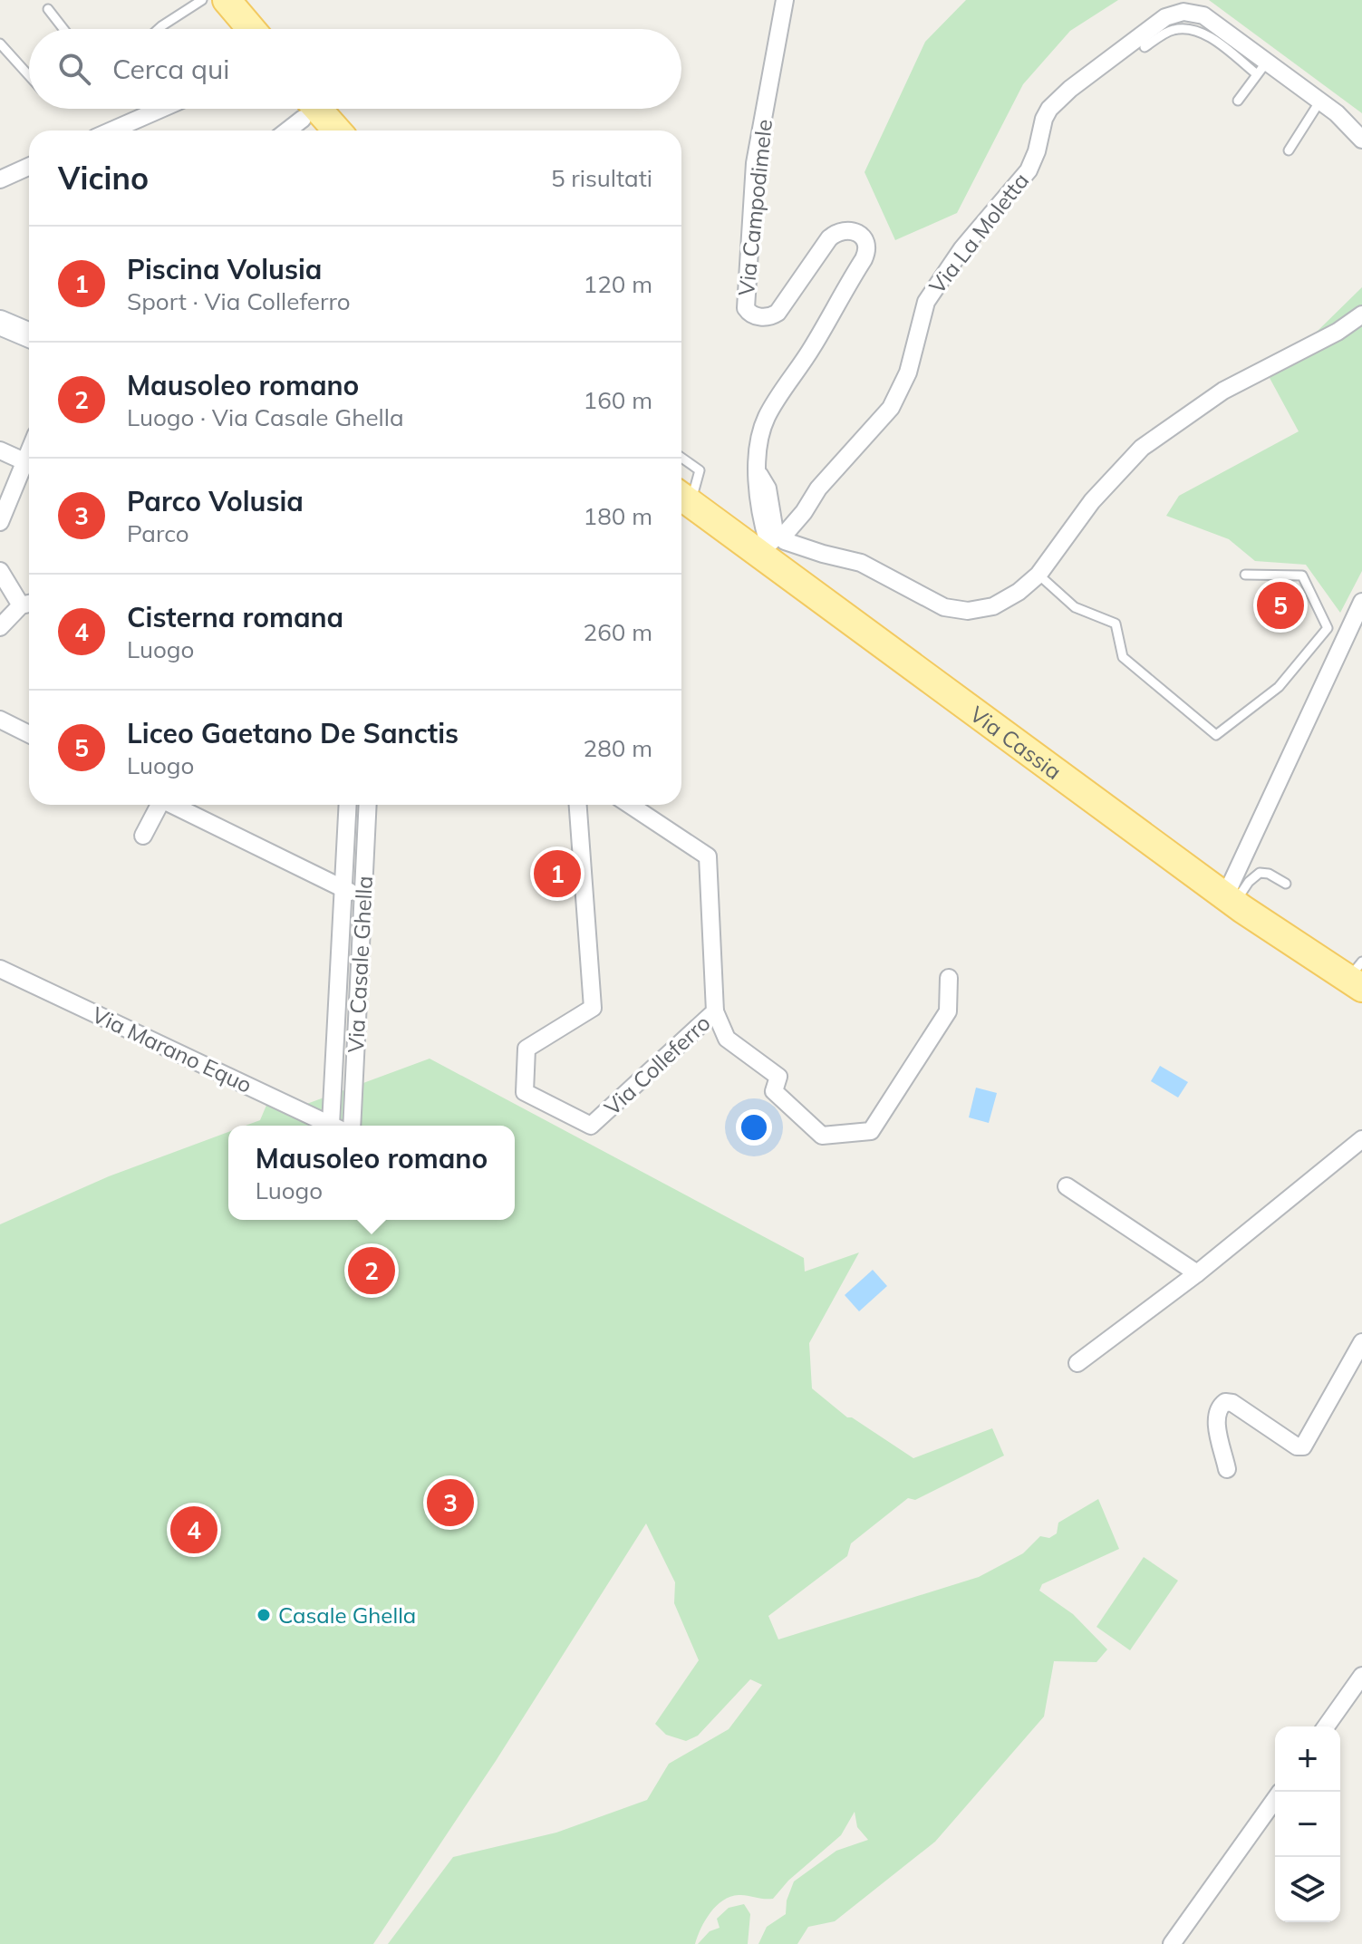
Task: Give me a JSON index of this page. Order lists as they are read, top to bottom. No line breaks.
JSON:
{"streets":{"main road":["Via Cassia"],"street":["Via Campodimele","Via La Moletta","Via Casale Ghella","Via Marano Equo","Via Colleferro"]},"crossings":[["Via Campodimele","Via La Moletta"],["Via Campodimele","Via Cassia"],["Via La Moletta","Via Cassia"]],"places":["Casale Ghella"],"page":{"search":"Cerca qui","heading":["Vicino","5 risultati"],"list":[{"mark":"1","name":"Piscina Volusia","note":"Sport · Via Colleferro","value":"120 m"},{"mark":"2","name":"Mausoleo romano","note":"Luogo · Via Casale Ghella","value":"160 m"},{"mark":"3","name":"Parco Volusia","note":"Parco","value":"180 m"},{"mark":"4","name":"Cisterna romana","note":"Luogo","value":"260 m"},{"mark":"5","name":"Liceo Gaetano De Sanctis","note":"Luogo","value":"280 m"}],"pins":["5","1","2","3","4"],"popup":["Mausoleo romano","Luogo"],"map_buttons":["+","−"]}}
